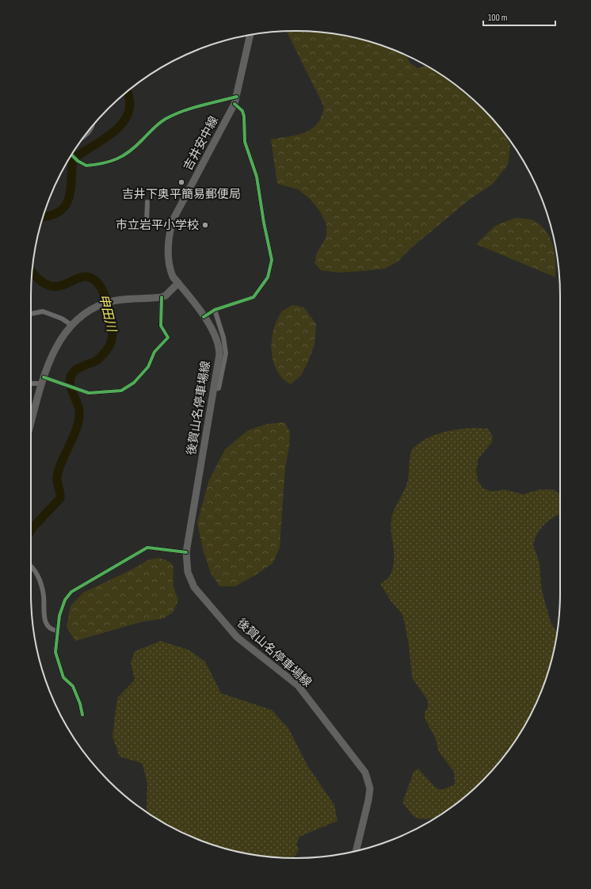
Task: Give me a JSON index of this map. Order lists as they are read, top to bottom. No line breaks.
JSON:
{"streets":{"main road":["吉井安中線","後賀山名停車場線"]},"crossings":[["吉井安中線","後賀山名停車場線"]],"water":["申田川"],"places":["吉井下奥平簡易郵便局","市立岩平小学校"],"scale_bar":"100 m"}
